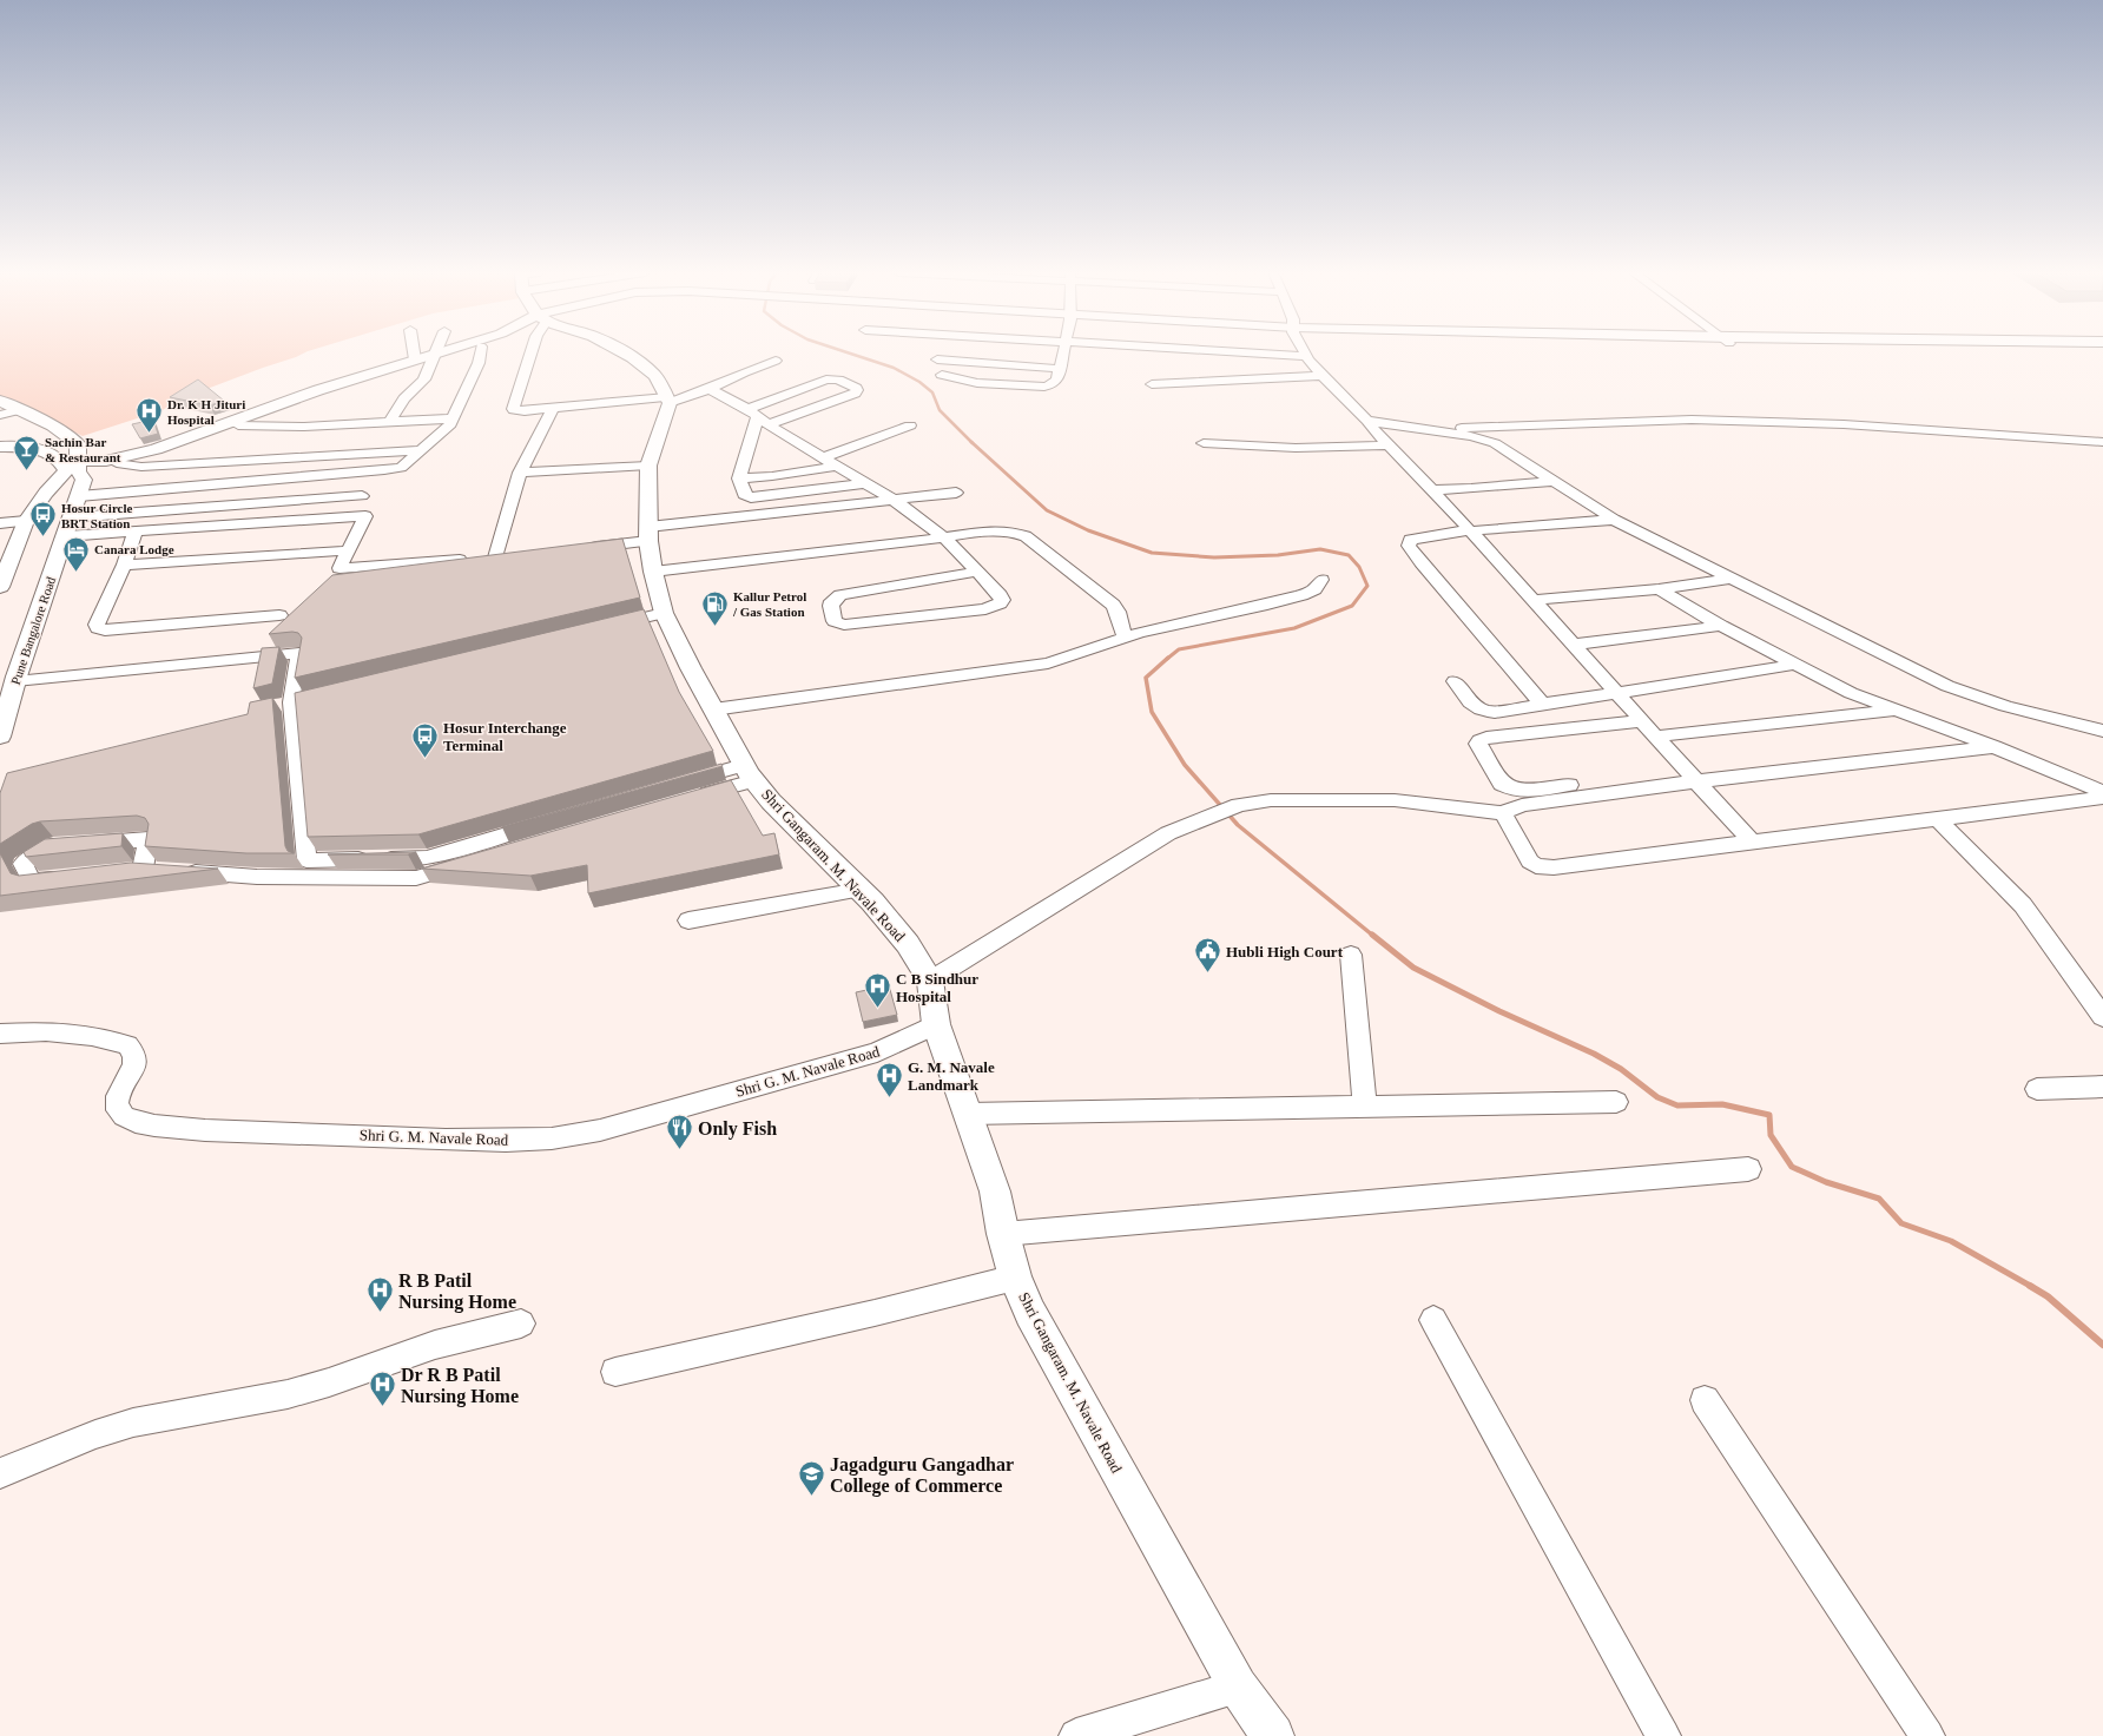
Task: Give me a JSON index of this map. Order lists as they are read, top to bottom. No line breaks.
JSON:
{"streets":{"main road":["Pune Bangalore Road","Shri Gangaram. M. Navale Road"],"street":["Shri G. M. Navale Road"]},"crossings":[["Shri Gangaram. M. Navale Road","Shri G. M. Navale Road"]],"places":{"hospital":["Dr. K H Jituri Hospital","C B Sindhur Hospital","G. M. Navale Landmark","R B Patil Nursing Home","Dr R B Patil Nursing Home"],"bar":["Sachin Bar & Restaurant"],"bus stop":["Hosur Circle BRT Station","Hosur Interchange Terminal"],"hotel":["Canara Lodge"],"fuel station":["Kallur Petrol / Gas Station"],"public building":["Hubli High Court"],"restaurant":["Only Fish"],"school or university":["Jagadguru Gangadhar College of Commerce"]}}
